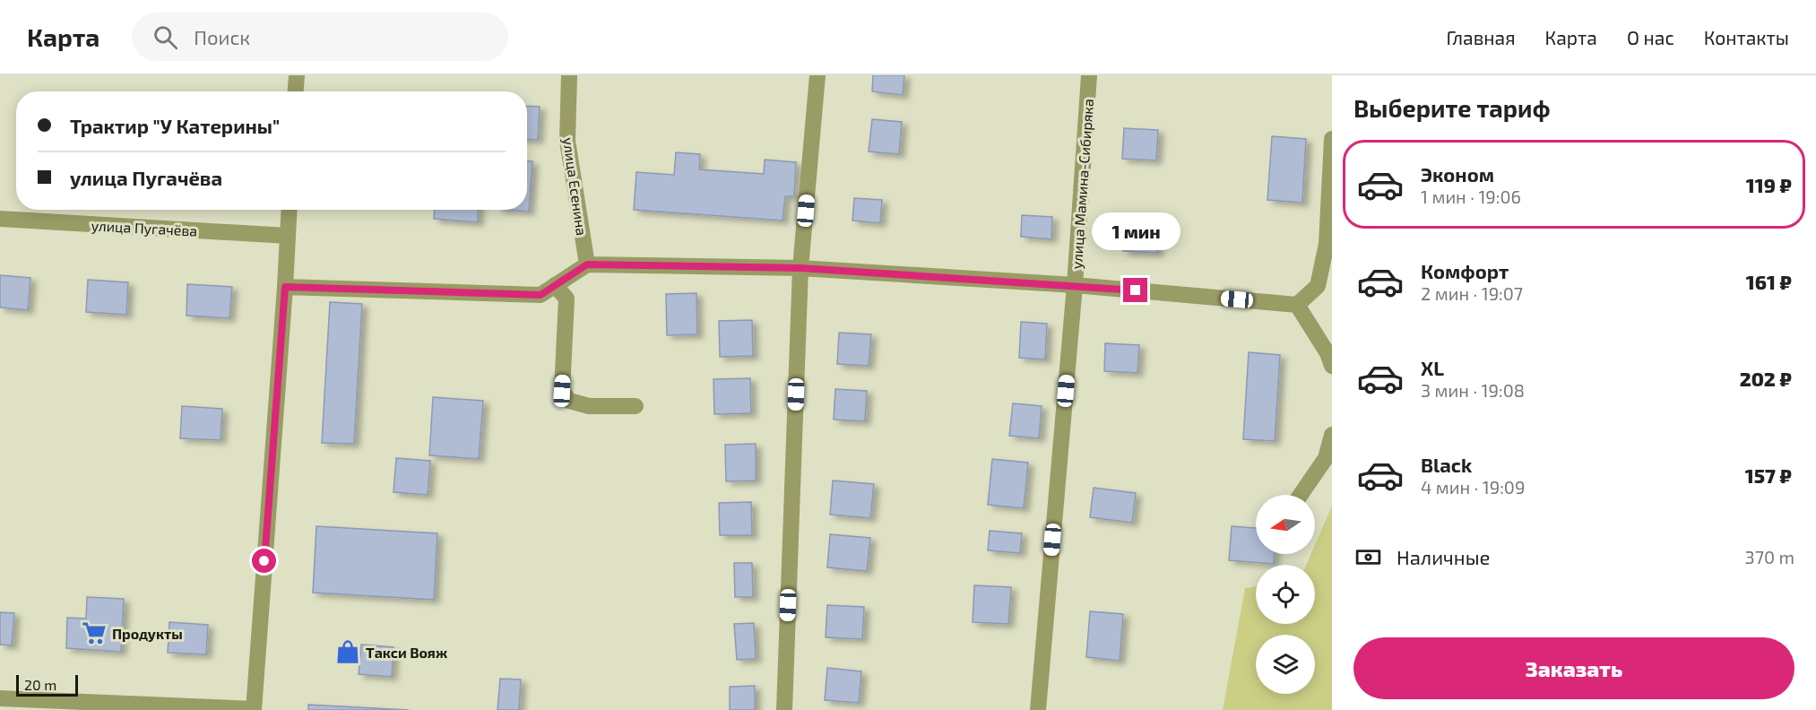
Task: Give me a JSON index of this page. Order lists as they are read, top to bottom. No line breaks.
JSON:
{"streets":{"street":["улица Мамина-Сибиряка","улица Есенина","улица Пугачёва"]},"places":{"supermarket":["Продукты"],"shop":["Такси Вояж"]},"scale_bar":"20 m","north":"left","page":{"header":"Карта","search":"Поиск","nav":["Главная","Карта","О нас","Контакты"],"heading":"Выберите тариф","banner":["Трактир \"У Катерины\"","улица Пугачёва"],"list":[{"name":"Эконом","note":"1 мин · 19:06","value":"119 ₽"},{"name":"Комфорт","note":"2 мин · 19:07","value":"161 ₽"},{"name":"XL","note":"3 мин · 19:08","value":"202 ₽"},{"name":"Black","note":"4 мин · 19:09","value":"157 ₽"}],"bubble":"1 мин","pay":["Наличные","370 m"],"buttons":"Заказать","scale":"20 m"}}
